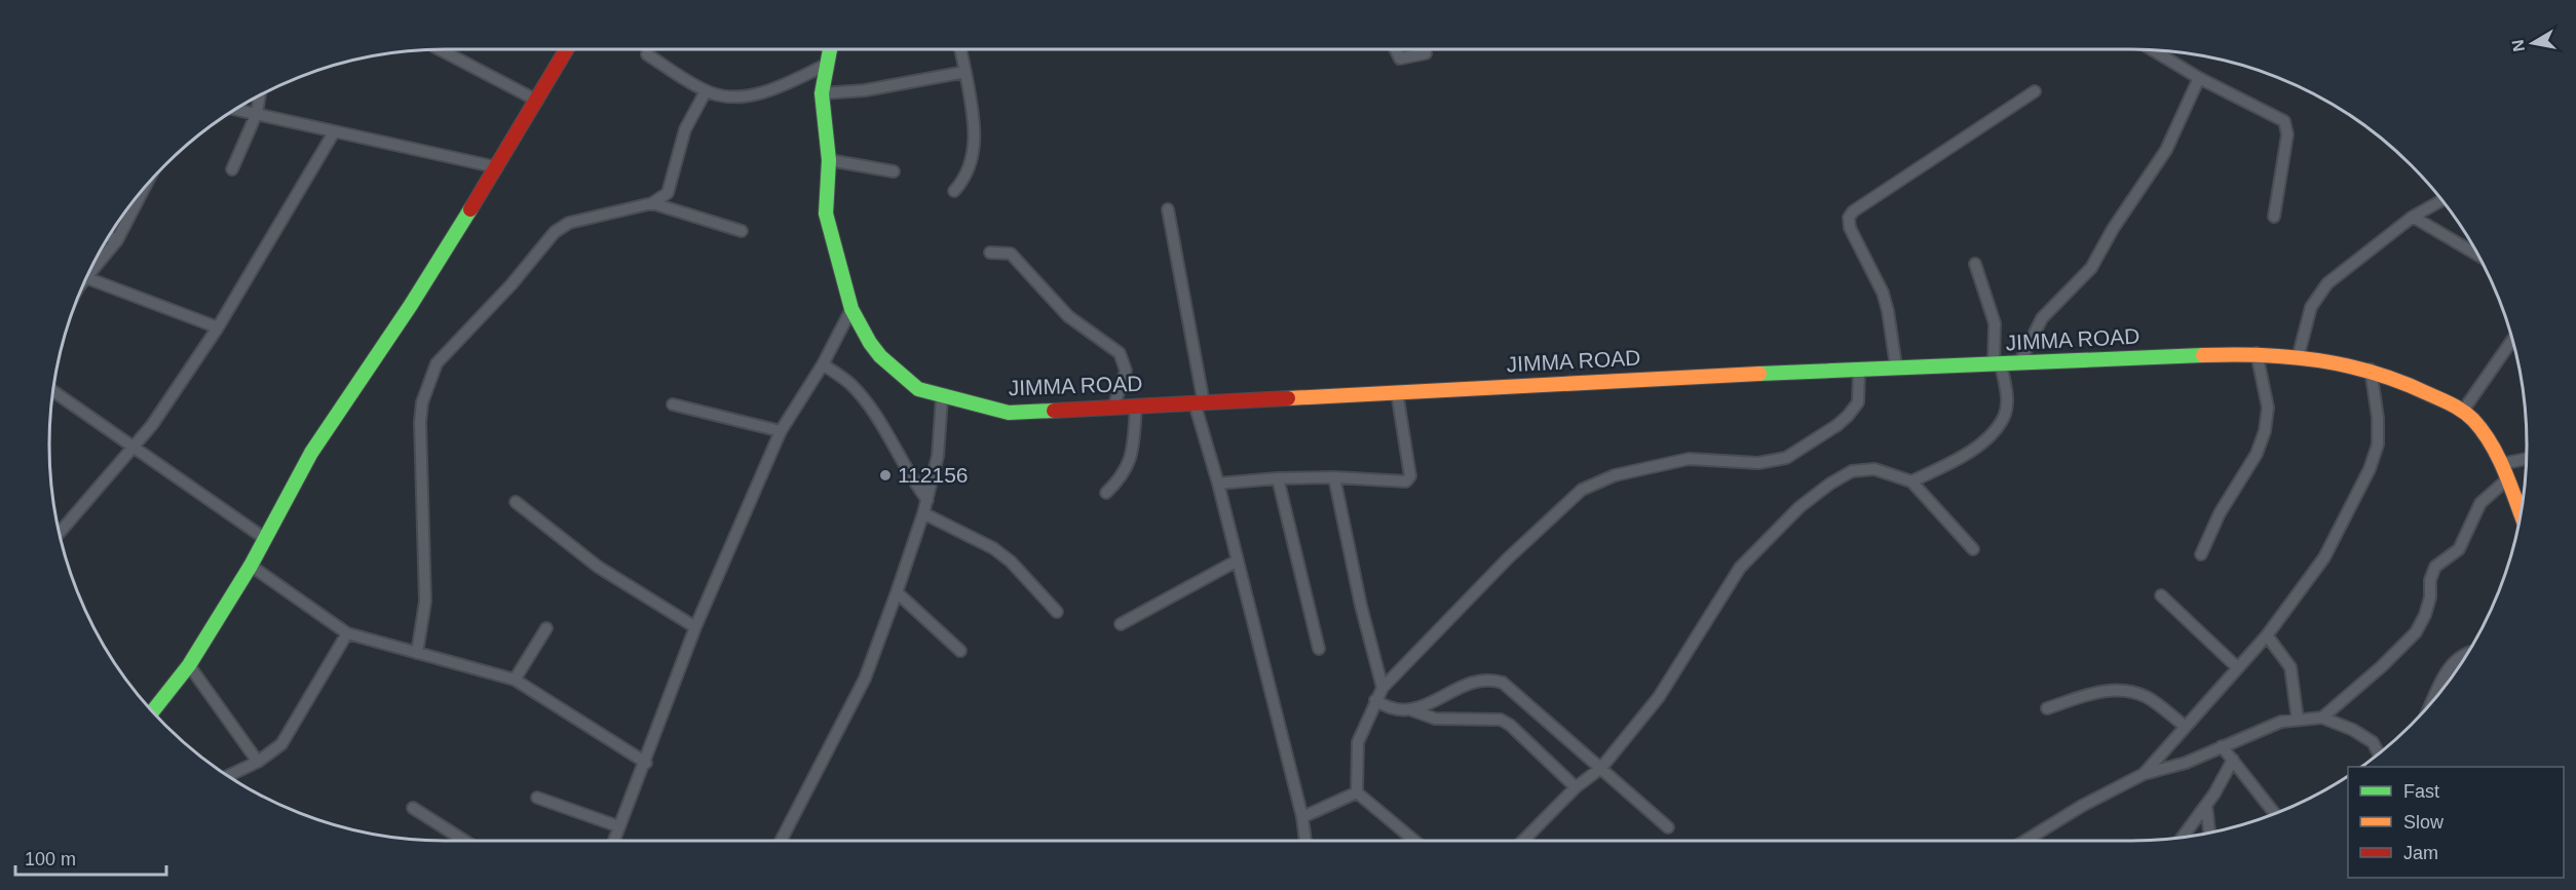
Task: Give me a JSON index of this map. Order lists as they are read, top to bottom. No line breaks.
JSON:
{"streets":{"main road":["JIMMA ROAD"]},"places":["112156"],"legend":["Fast","Slow","Jam"],"scale_bar":"100 m","north":"left"}
